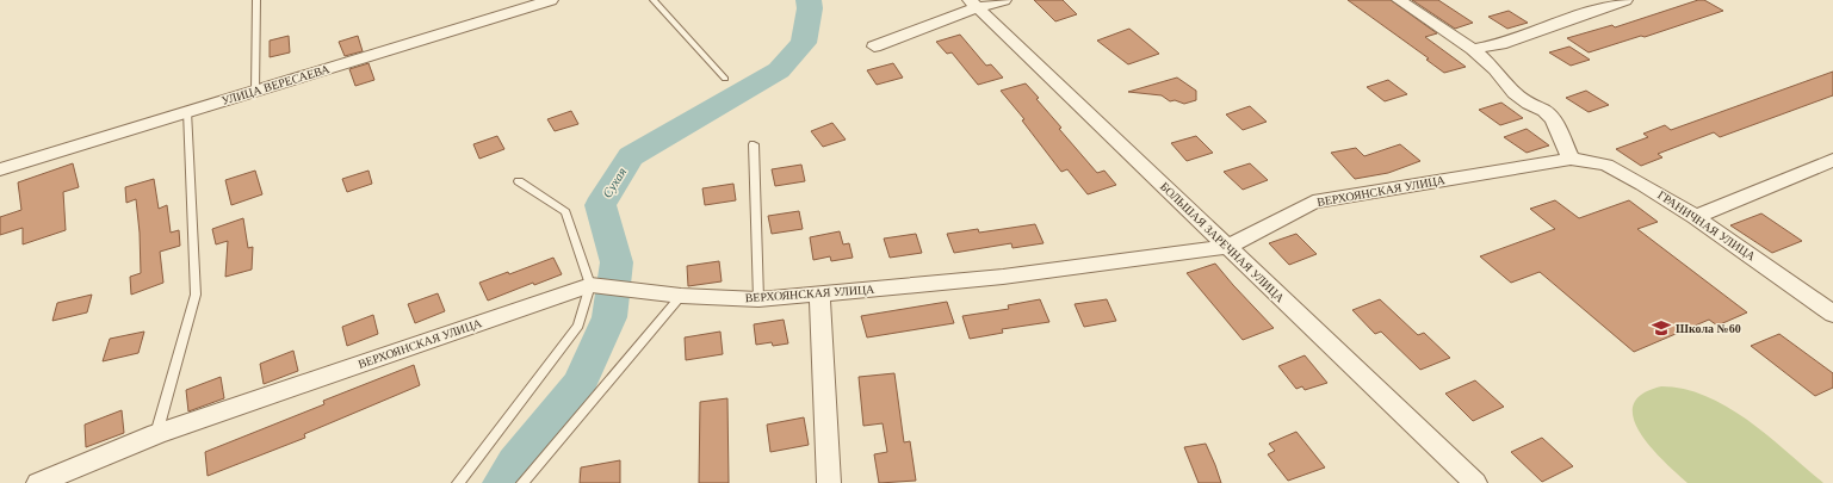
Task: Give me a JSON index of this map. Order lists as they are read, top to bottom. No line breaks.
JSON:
{"streets":{"street":["УЛИЦА ВЕРЕСАЕВА","ВЕРХОЯНСКАЯ УЛИЦА","ГРАНИЧНАЯ УЛИЦА","БОЛЬШАЯ ЗАРЕЧНАЯ УЛИЦА"]},"crossings":[["ВЕРХОЯНСКАЯ УЛИЦА","ГРАНИЧНАЯ УЛИЦА"],["ВЕРХОЯНСКАЯ УЛИЦА","БОЛЬШАЯ ЗАРЕЧНАЯ УЛИЦА"]],"water":["Сухая"],"places":{"school or university":["Школа №60"]}}
